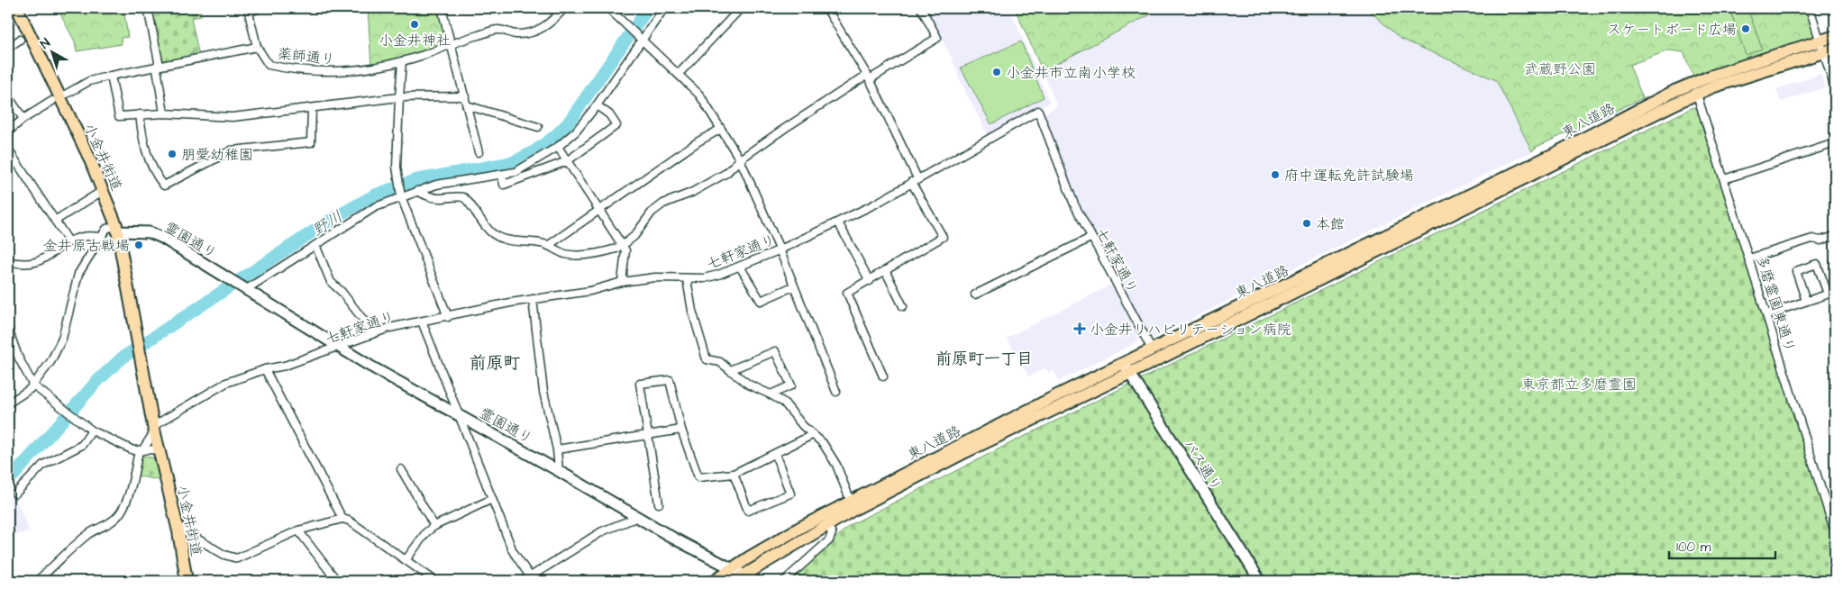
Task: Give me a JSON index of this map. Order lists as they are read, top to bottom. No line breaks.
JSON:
{"streets":{"main road":["東八道路","小金井街道"],"street":["薬師通り","霊園通り","七軒家通り","多磨霊園東通り","バス通り"]},"crossings":[["東八道路","霊園通り"],["東八道路","七軒家通り"],["東八道路","多磨霊園東通り"],["東八道路","バス通り"],["小金井街道","霊園通り"],["小金井街道","七軒家通り"],["霊園通り","七軒家通り"]],"districts":["前原町一丁目","前原町"],"water":["野川"],"parks":["武蔵野公園","東京都立多磨霊園"],"places":{"other":["小金井神社","スケートボード広場","小金井市立南小学校","朋愛幼稚園","府中運転免許試験場","本館","金井原古戦場"],"health":["小金井リハビリテーション病院"]},"scale_bar":"100 m","north":"top left"}
